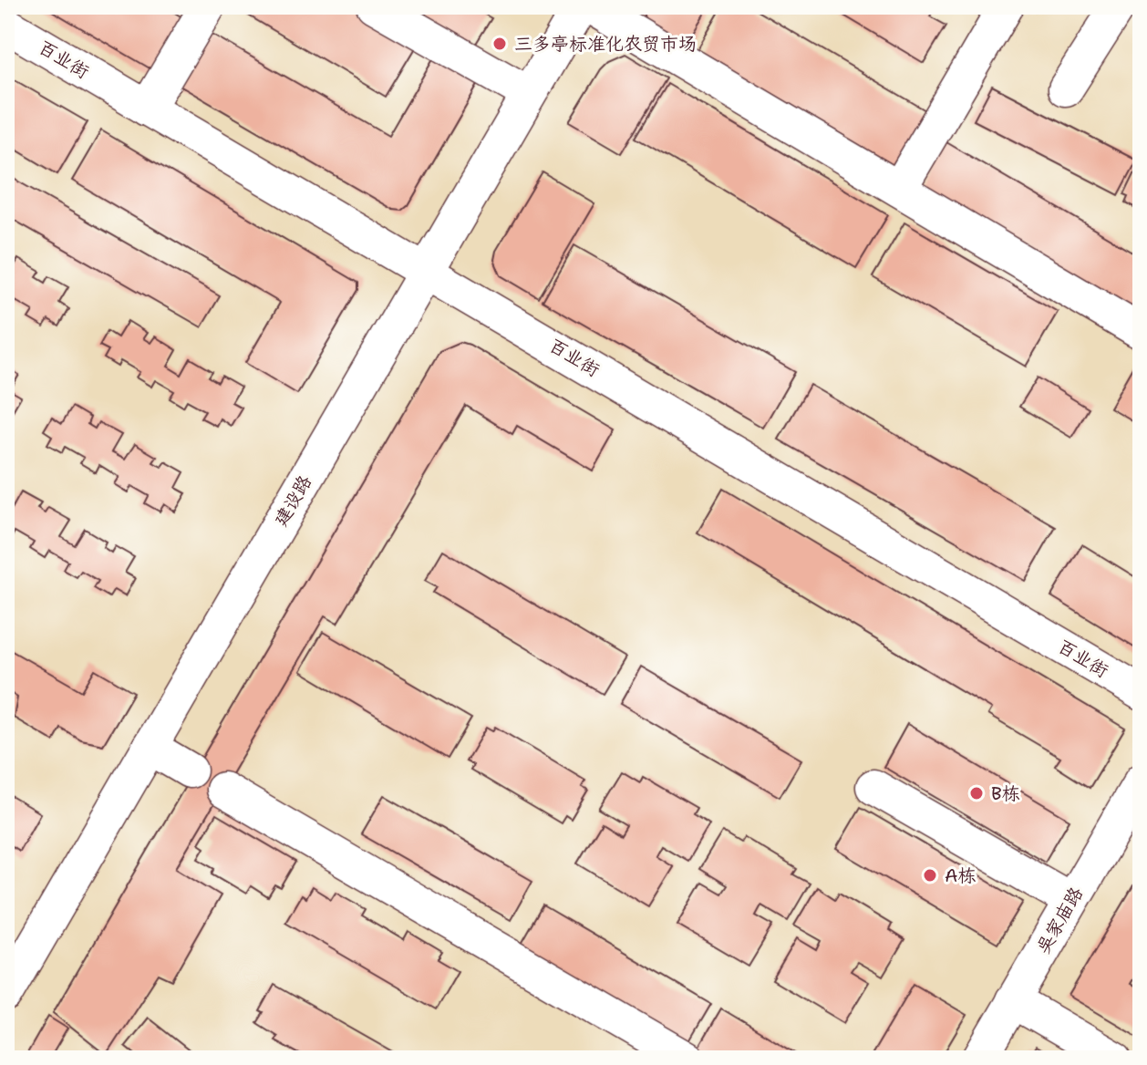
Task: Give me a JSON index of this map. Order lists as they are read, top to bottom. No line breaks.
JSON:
{"streets":{"street":["百业街","建设路","吴家庙路"]},"crossings":[["百业街","建设路"]],"places":["三多亭标准化农贸市场","B栋","A栋"]}
